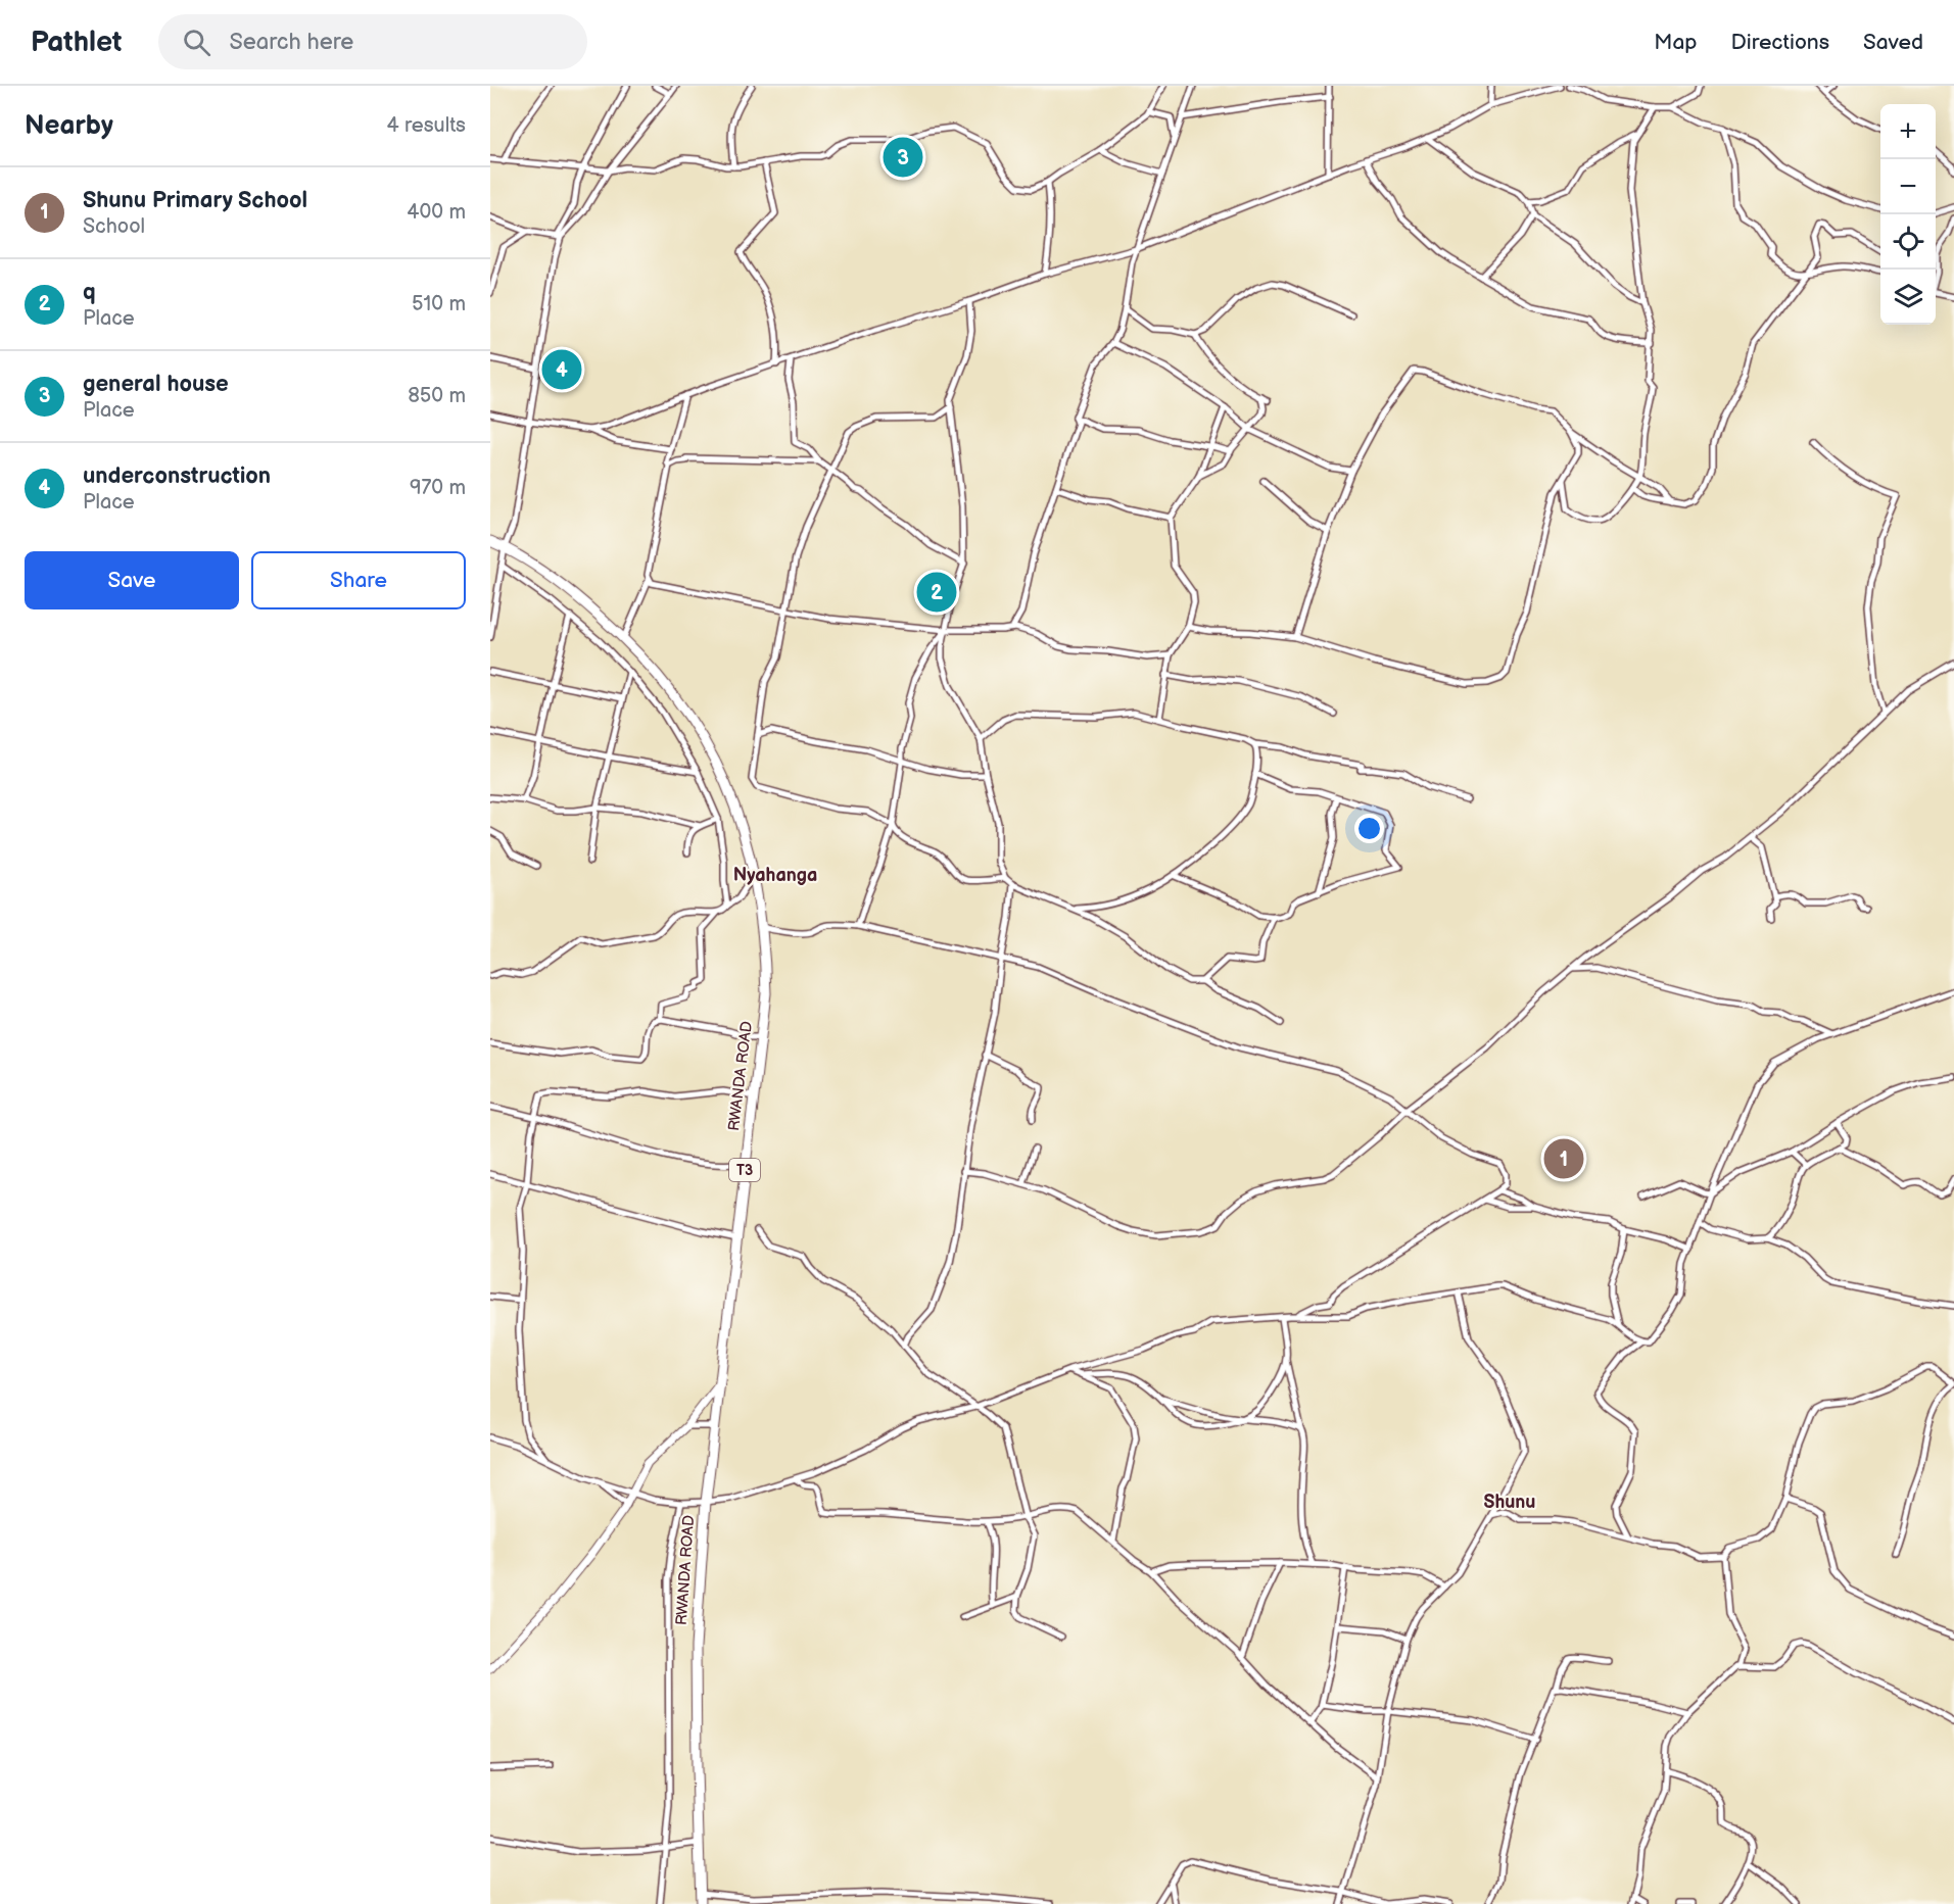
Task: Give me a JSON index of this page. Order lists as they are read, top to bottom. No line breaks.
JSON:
{"streets":{"highway":["RWANDA ROAD","T3"]},"districts":["Nyahanga","Shunu"],"page":{"header":"Pathlet","search":"Search here","nav":["Map","Directions","Saved"],"heading":["Nearby","4 results"],"map_buttons":["+","−"],"pins":["3","4","2","1"],"list":[{"mark":"1","name":"Shunu Primary School","note":"School","value":"400 m"},{"mark":"2","name":"q","note":"Place","value":"510 m"},{"mark":"3","name":"general house","note":"Place","value":"850 m"},{"mark":"4","name":"underconstruction","note":"Place","value":"970 m"}],"buttons":["Save","Share"]}}
